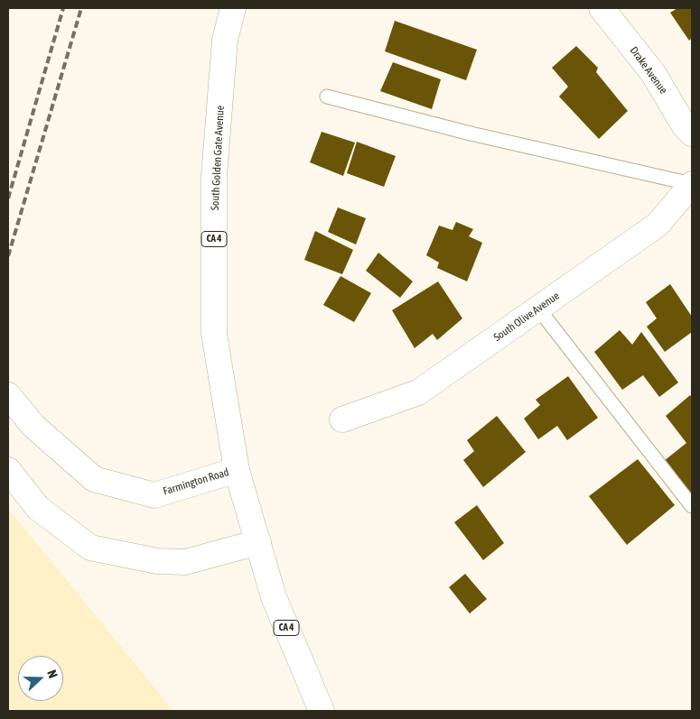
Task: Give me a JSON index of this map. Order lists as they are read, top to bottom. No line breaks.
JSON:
{"streets":{"main road":["Drake Avenue","South Golden Gate Avenue","CA 4","South Olive Avenue","Farmington Road"]},"crossings":[["South Golden Gate Avenue","Farmington Road"]],"north":"right"}
